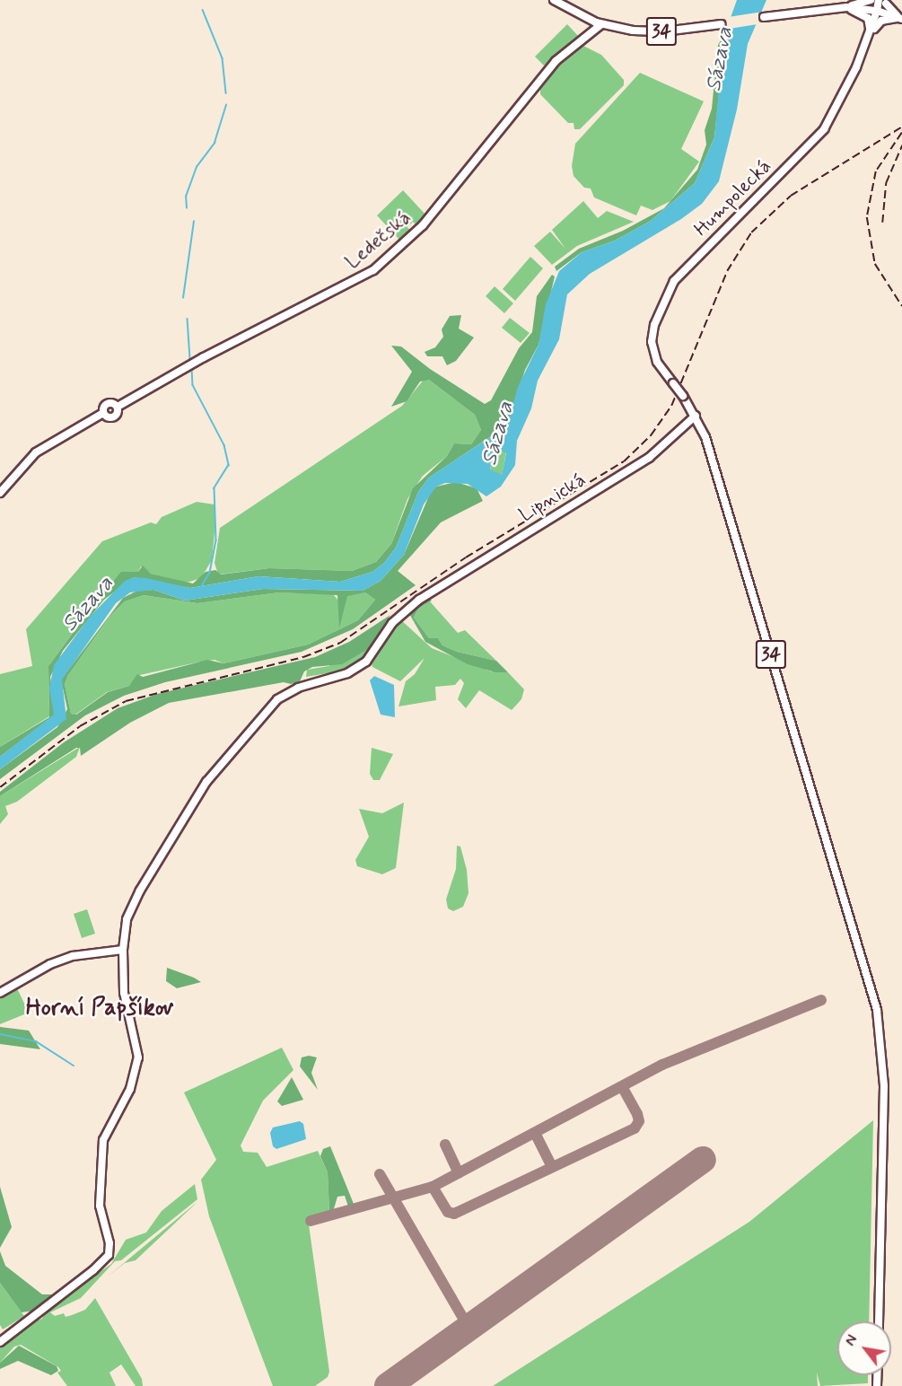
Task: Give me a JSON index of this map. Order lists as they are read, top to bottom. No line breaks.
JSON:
{"streets":{"main road":["34","Humpolecká"],"street":["Ledečská","Lipnická"]},"crossings":[["34","Humpolecká"],["34","Ledečská"],["34","Lipnická"],["Humpolecká","Lipnická"]],"districts":["Horní Papšíkov"],"water":["Sázava"],"north":"top left"}
